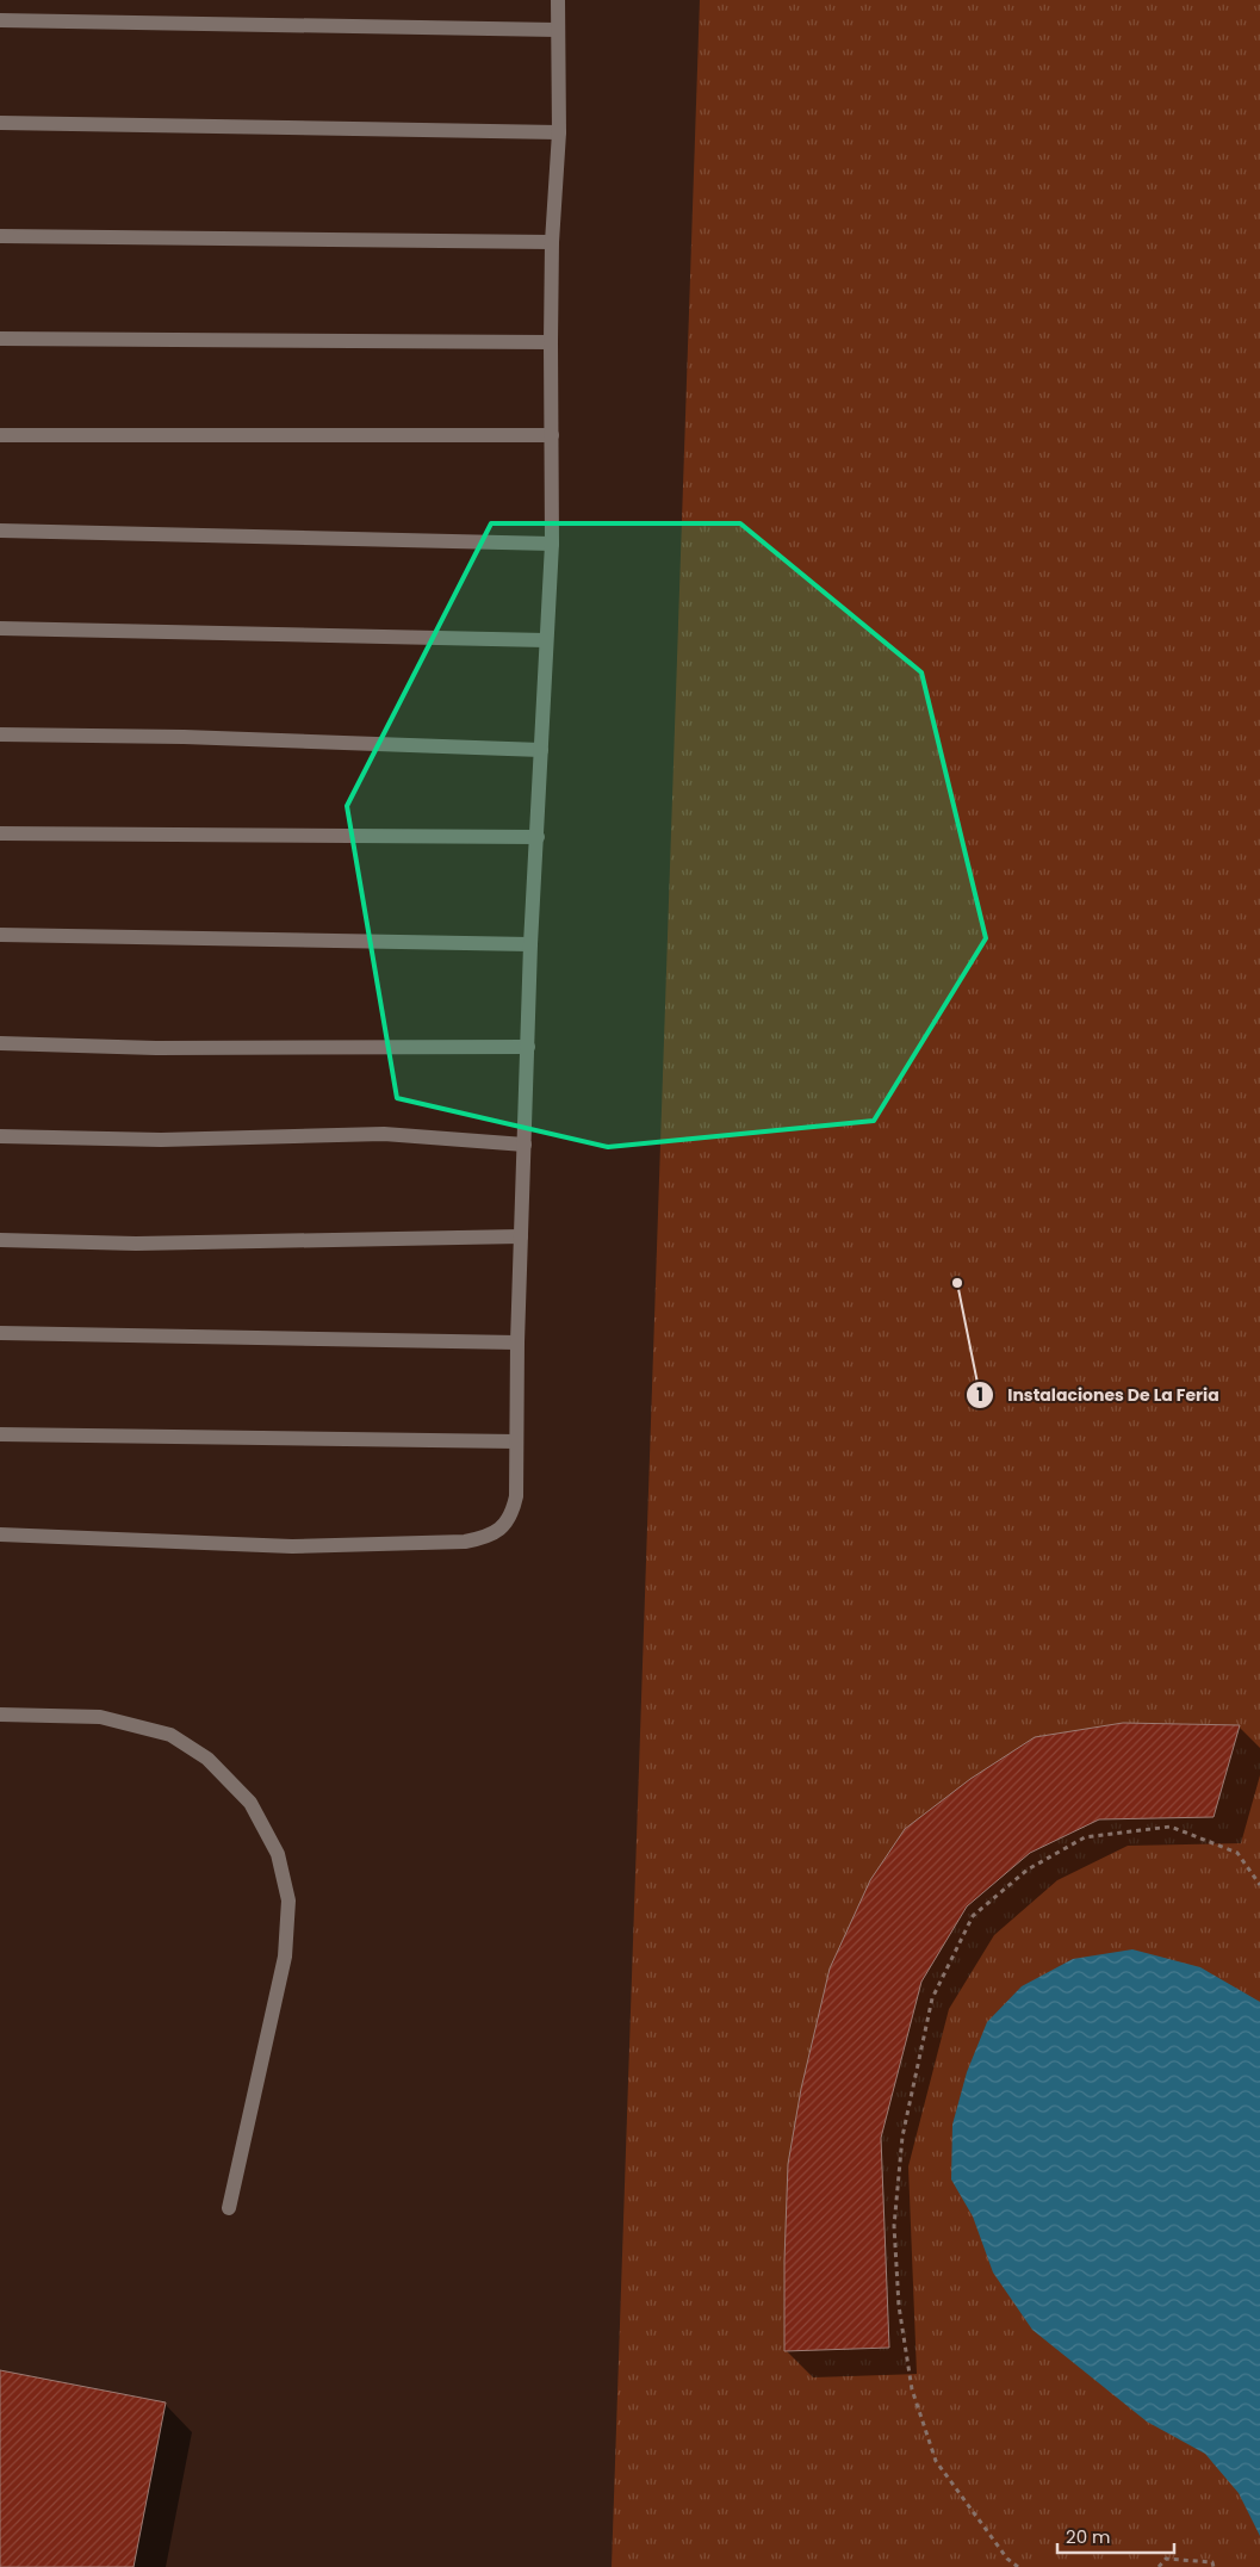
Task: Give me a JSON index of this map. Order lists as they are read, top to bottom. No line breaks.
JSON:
{"places":["Instalaciones De La Feria"],"scale_bar":"20 m"}
